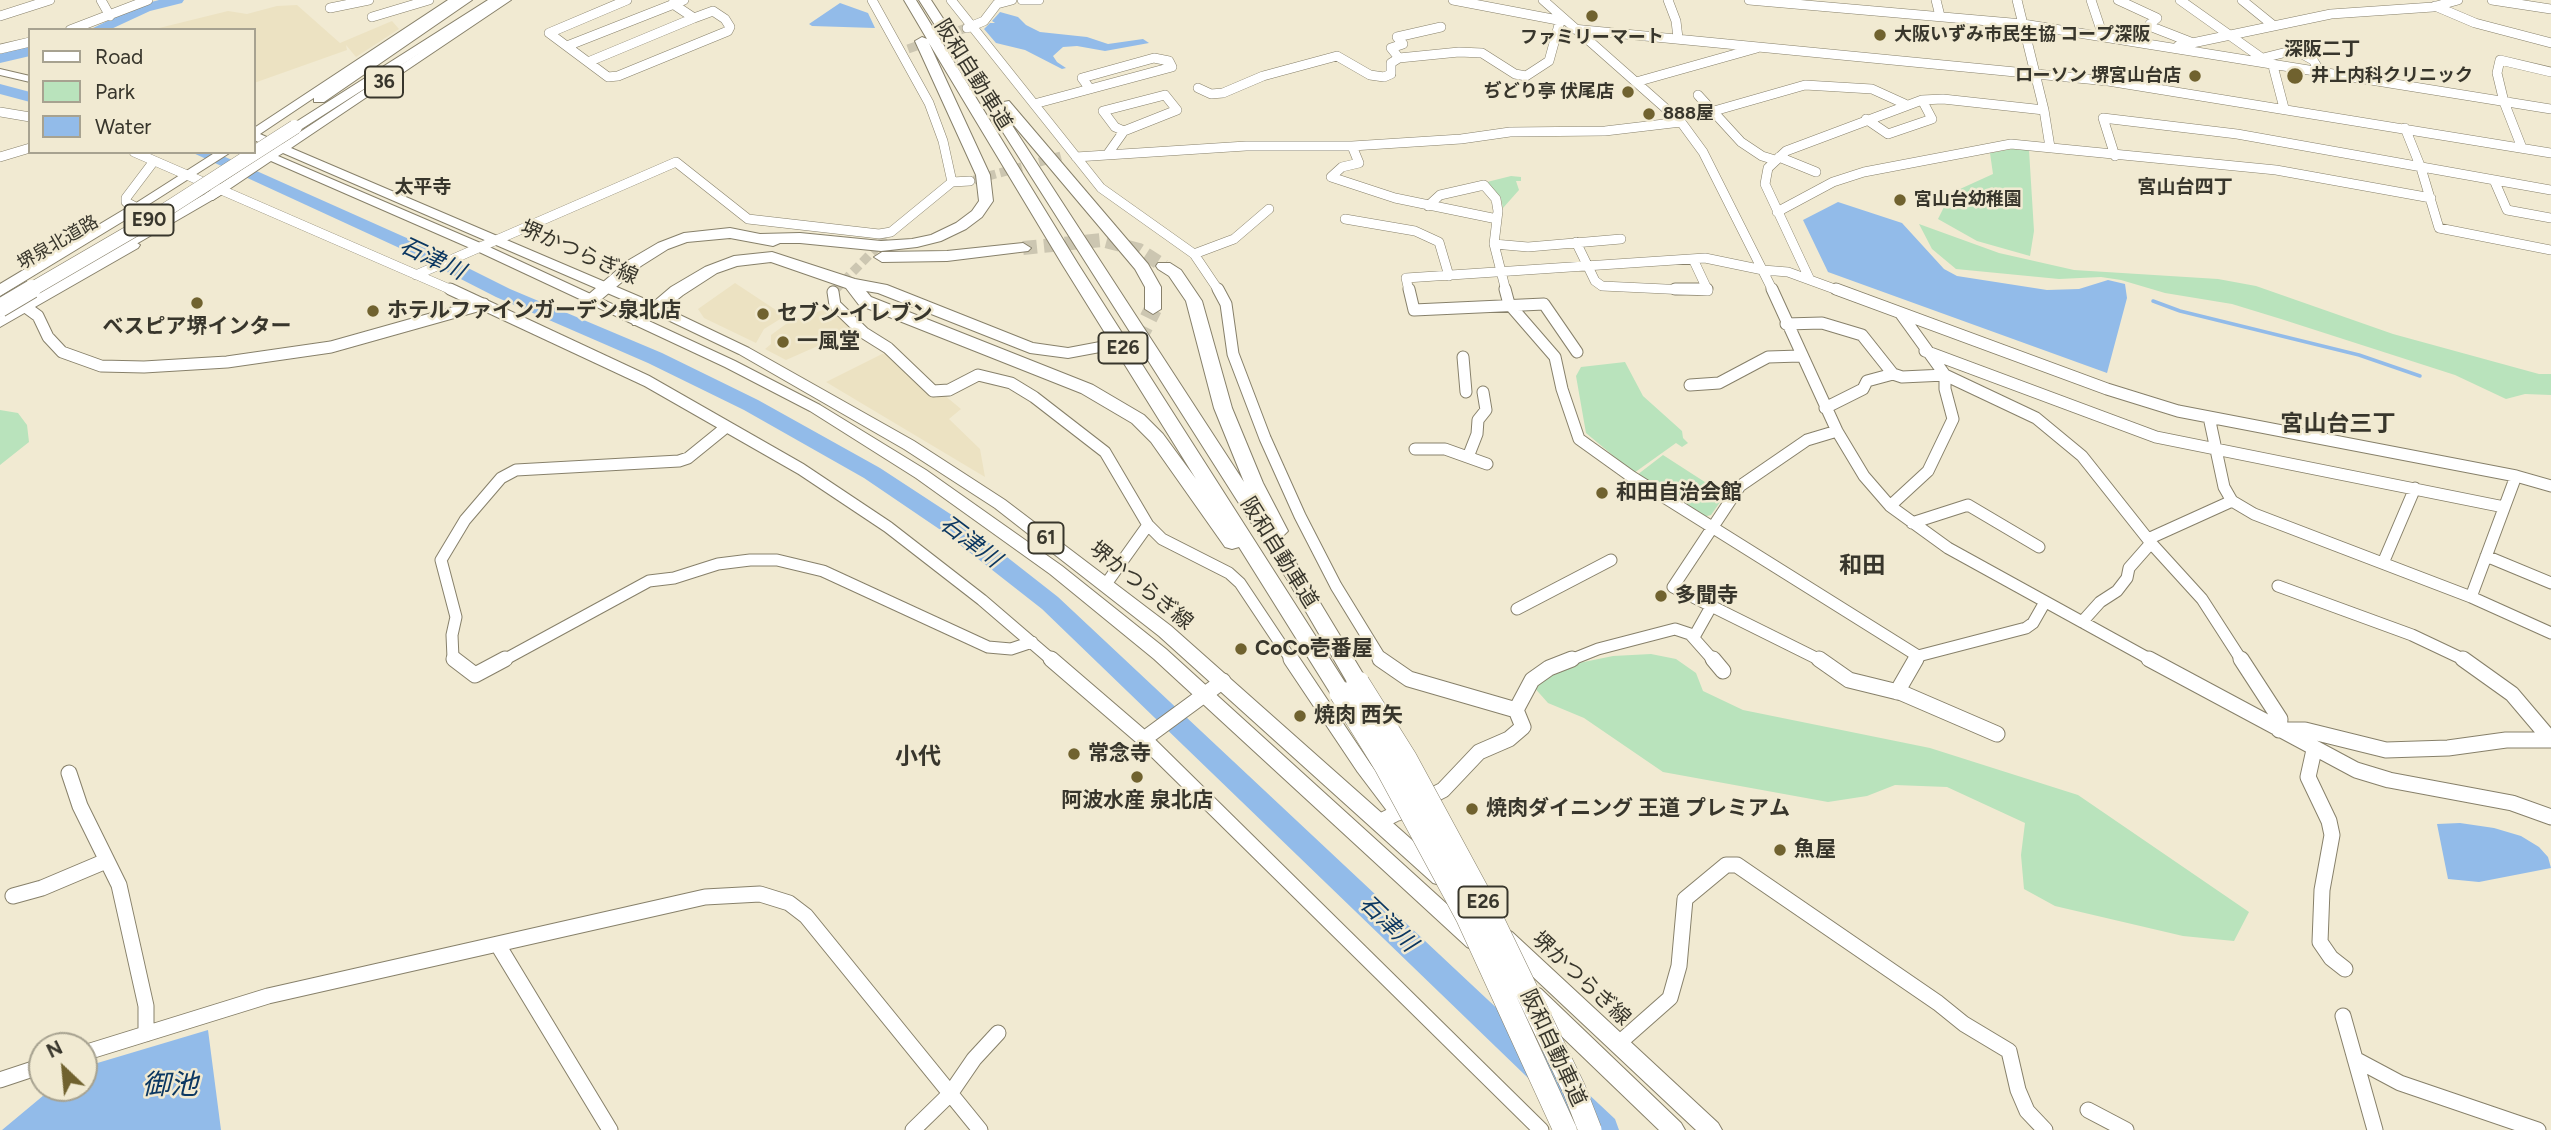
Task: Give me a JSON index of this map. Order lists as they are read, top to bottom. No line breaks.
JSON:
{"streets":{"highway":["阪和自動車道","E90","堺泉北道路","E26"],"main road":["36","堺かつらぎ線","61"]},"crossings":[["36","堺かつらぎ線"]],"districts":["深阪二丁","太平寺","宮山台四丁","宮山台三丁","和田","小代"],"water":["石津川","御池"],"places":["ファミリーマート","大阪いずみ市民生協 コープ深阪","ローソン 堺宮山台店","井上内科クリニック","ぢどり亭 伏尾店","888屋","宮山台幼稚園","べスピア堺インター","ホテルファインガーデン泉北店","セブン-イレブン","一風堂","和田自治会館","多聞寺","CoCo壱番屋","焼肉 西矢","常念寺","阿波水産 泉北店","焼肉ダイニング 王道 プレミアム","魚屋"],"legend":["Road","Park","Water"],"north":"top left"}
